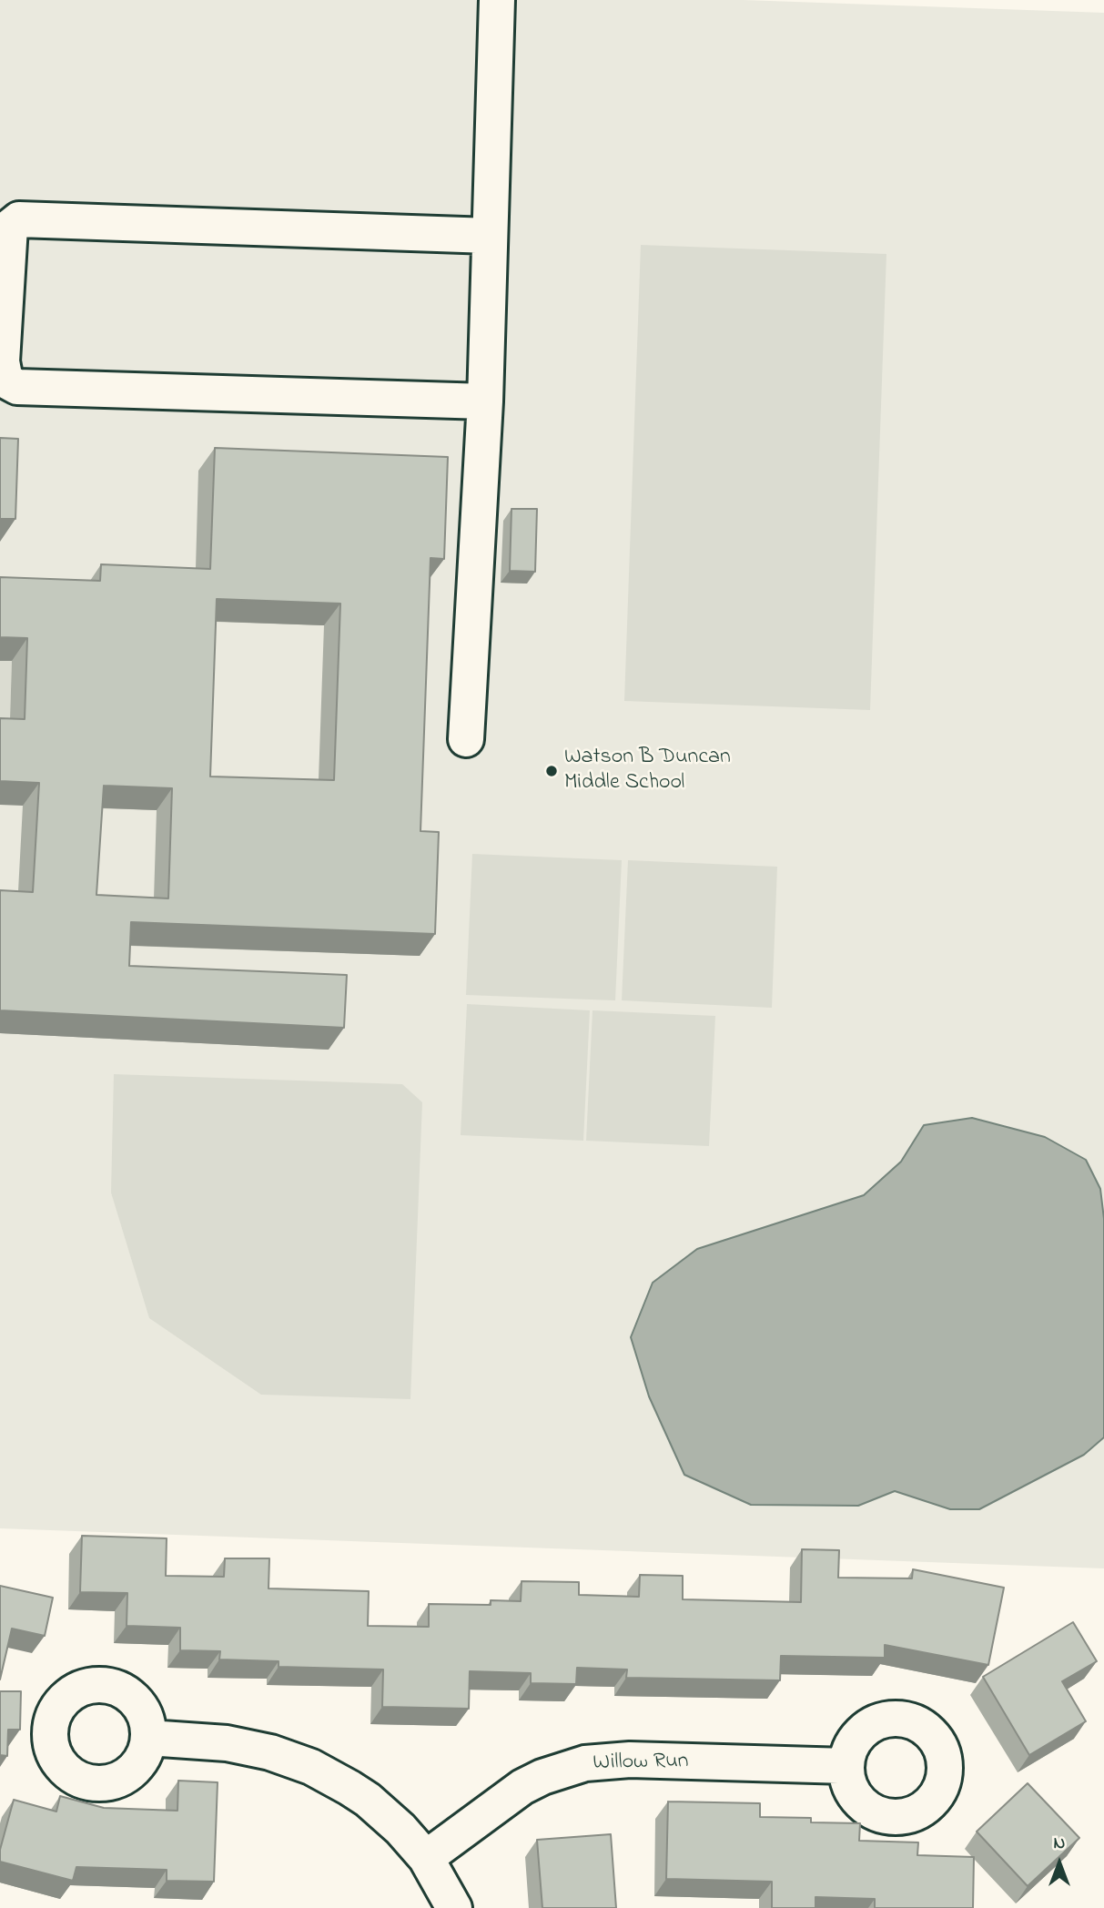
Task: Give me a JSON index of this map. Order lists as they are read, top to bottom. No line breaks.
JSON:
{"streets":{"street":["Willow Run"]},"places":["Watson B Duncan Middle School"],"north":"top"}
